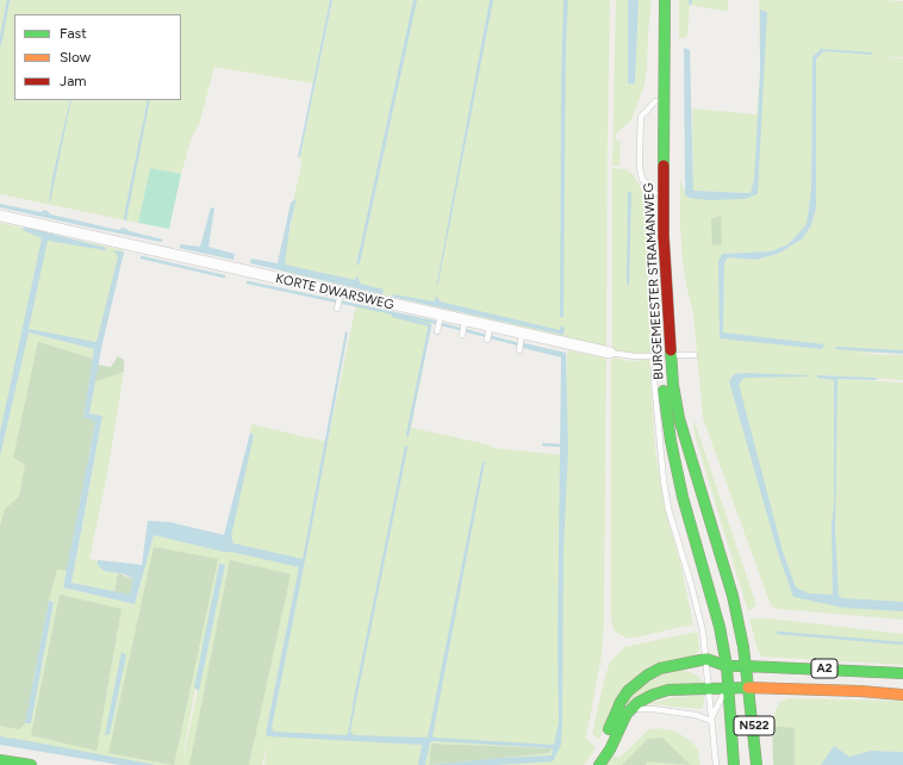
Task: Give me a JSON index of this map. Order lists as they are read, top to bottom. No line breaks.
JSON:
{"streets":{"main road":["BURGEMEESTER STRAMANWEG","A2","N522"],"street":["KORTE DWARSWEG"]},"crossings":[["BURGEMEESTER STRAMANWEG","KORTE DWARSWEG"],["BURGEMEESTER STRAMANWEG","A2"]],"legend":["Fast","Slow","Jam"]}
